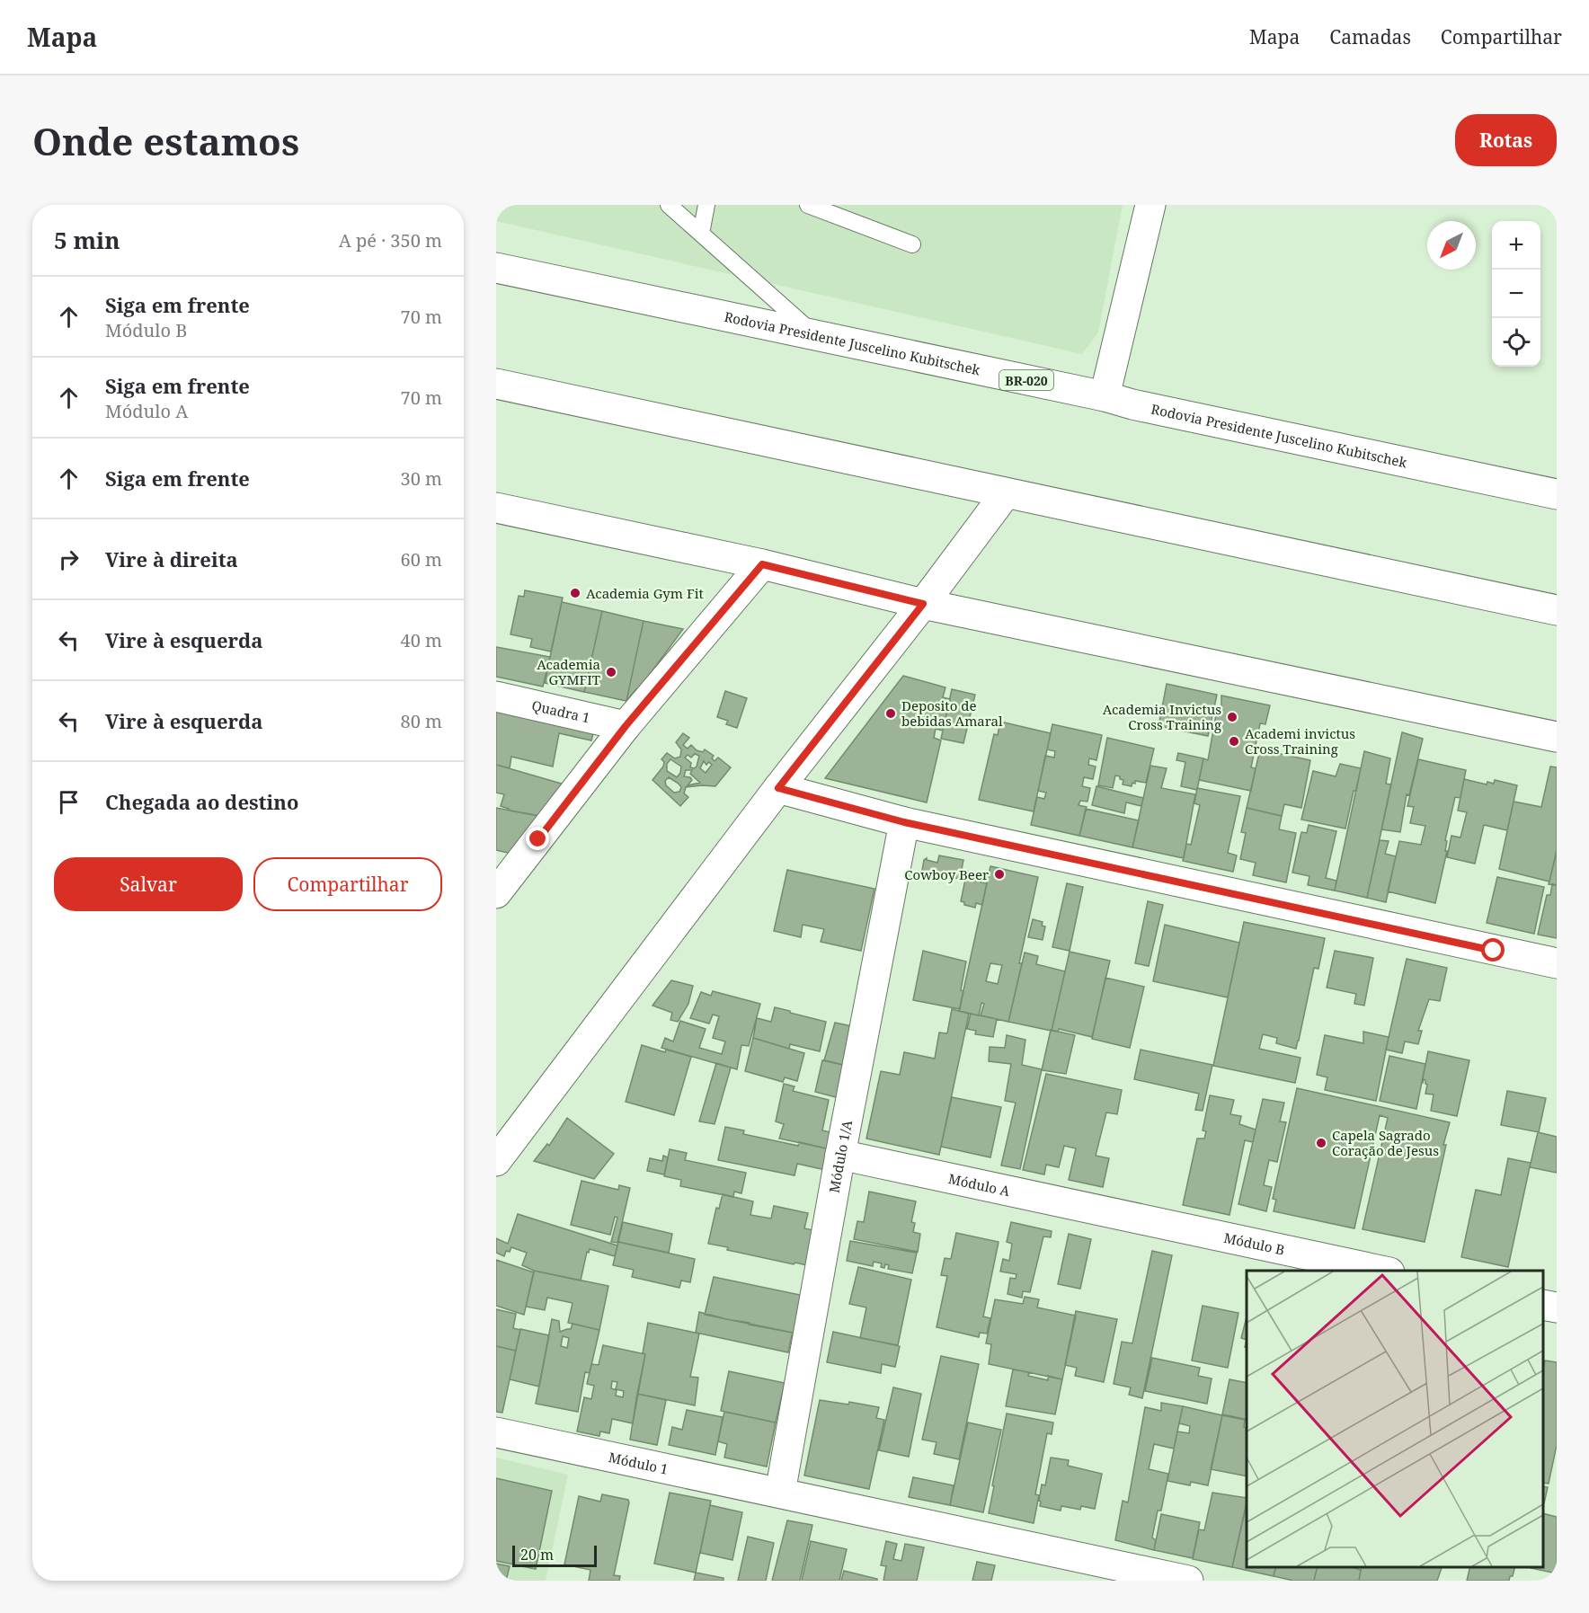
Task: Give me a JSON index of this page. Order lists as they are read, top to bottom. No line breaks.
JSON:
{"streets":{"main road":["Rodovia Presidente Juscelino Kubitschek","BR-020","Quadra 1","Módulo 1/A","Módulo A","Módulo B","Módulo 1"]},"crossings":[["Módulo 1/A","Módulo A"],["Módulo 1/A","Módulo 1"],["Módulo A","Módulo B"]],"places":["Academia Gym Fit","Academia GYMFIT","Deposito de bebidas Amaral","Academia Invictus Cross Training","Academi invictus Cross Training","Cowboy Beer","Capela Sagrado Coração de Jesus"],"scale_bar":"20 m","north":"bottom left","page":{"header":"Mapa","nav":["Mapa","Camadas","Compartilhar"],"buttons":["Rotas",["Salvar","Compartilhar"]],"title":"Onde estamos","heading":["5 min","A pé · 350 m"],"map_buttons":["+","−"],"list":[["Siga em frente","Módulo B","70 m"],["Siga em frente","Módulo A","70 m"],["Siga em frente","30 m"],["Vire à direita","60 m"],["Vire à esquerda","40 m"],["Vire à esquerda","80 m"],"Chegada ao destino"],"scale":"20 m"}}
